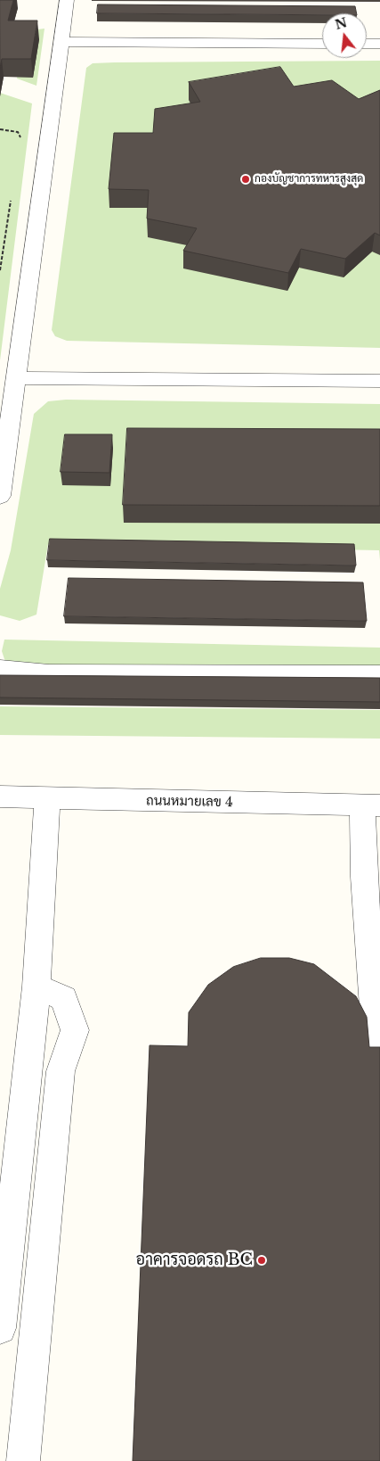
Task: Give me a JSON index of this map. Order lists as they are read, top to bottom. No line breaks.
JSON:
{"streets":{"street":["ถนนหมายเลข 4"]},"places":["กองบัญชาการทหารสูงสุด","อาคารจอดรถ BC"],"north":"top"}
